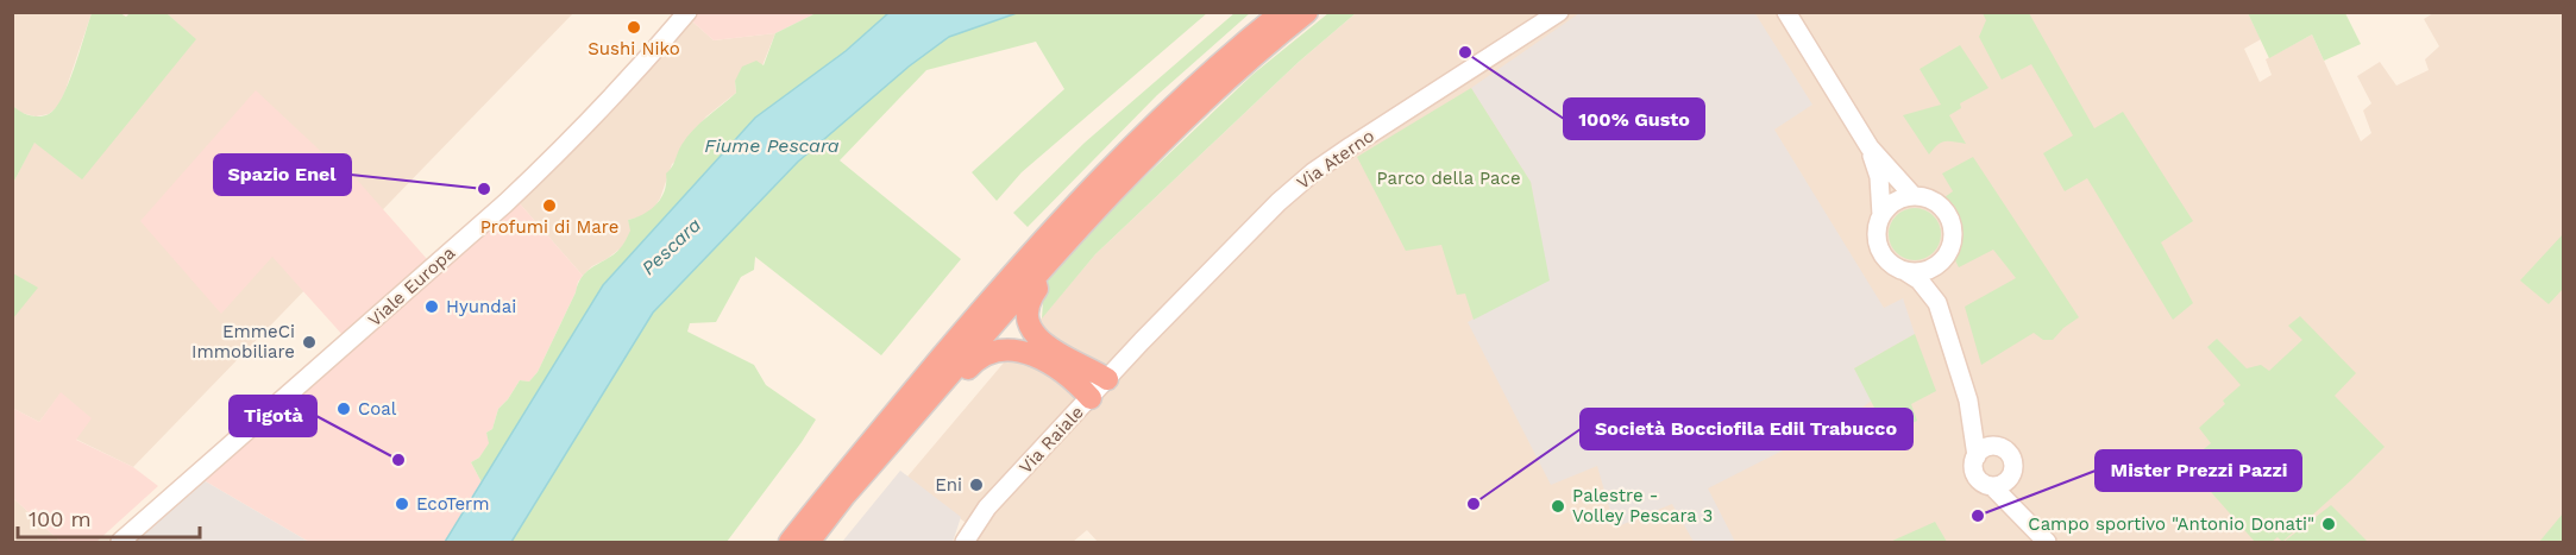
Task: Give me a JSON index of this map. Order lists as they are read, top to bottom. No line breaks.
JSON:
{"streets":{"main road":["Via Aterno","Viale Europa","Via Raiale"]},"crossings":[["Via Aterno","Via Raiale"]],"water":["Fiume Pescara","Pescara"],"parks":["Parco della Pace"],"places":["Sushi Niko","100% Gusto","Spazio Enel","Profumi di Mare","Hyundai","EmmeCi Immobiliare","Coal","Tigotà","Eni","EcoTerm","Società Bocciofila Edil Trabucco","Palestre - Volley Pescara 3","Mister Prezzi Pazzi","Campo sportivo \"Antonio Donati\""],"scale_bar":"100 m"}
